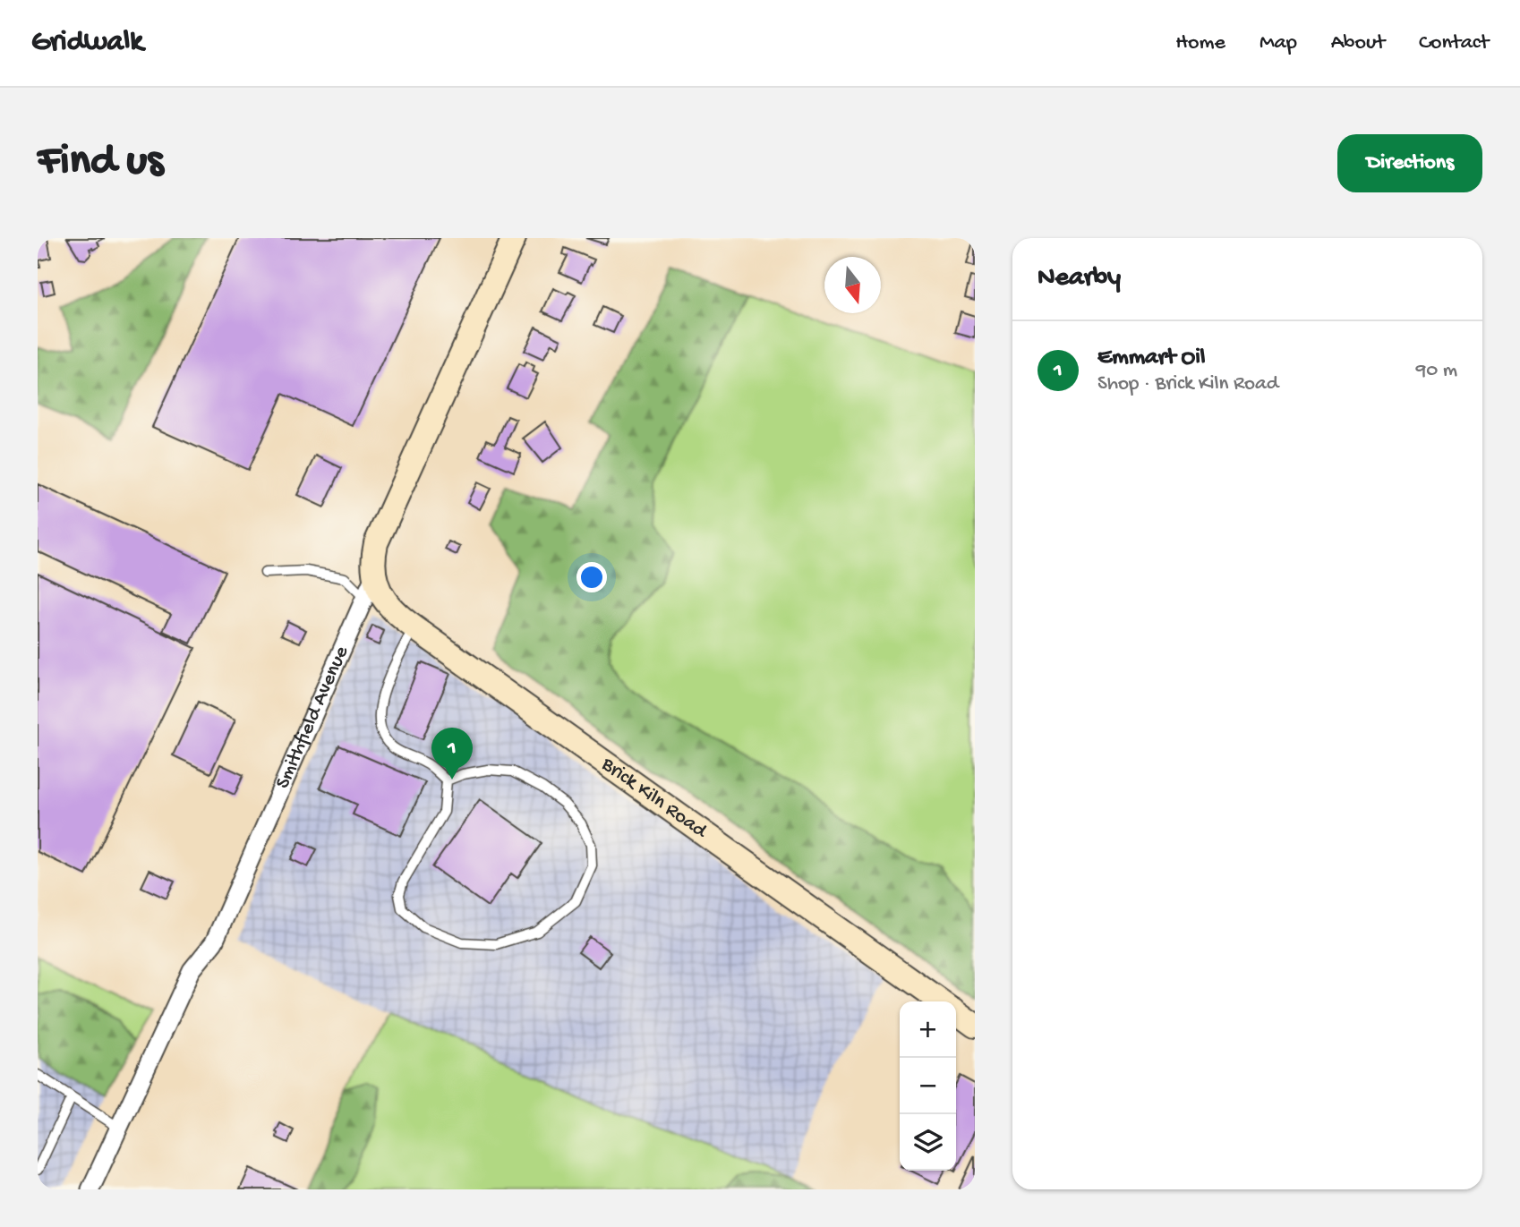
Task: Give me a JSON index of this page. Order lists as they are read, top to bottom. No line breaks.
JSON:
{"streets":{"street":["Smithfield Avenue","Brick Kiln Road"]},"crossings":[["Smithfield Avenue","Brick Kiln Road"]],"north":"bottom","page":{"header":"Gridwalk","nav":["Home","Map","About","Contact"],"buttons":"Directions","title":"Find us","heading":"Nearby","list":[{"mark":"1","name":"Emmart Oil","note":"Shop · Brick Kiln Road","value":"90 m"}],"pins":"1","map_buttons":["+","−"]}}
